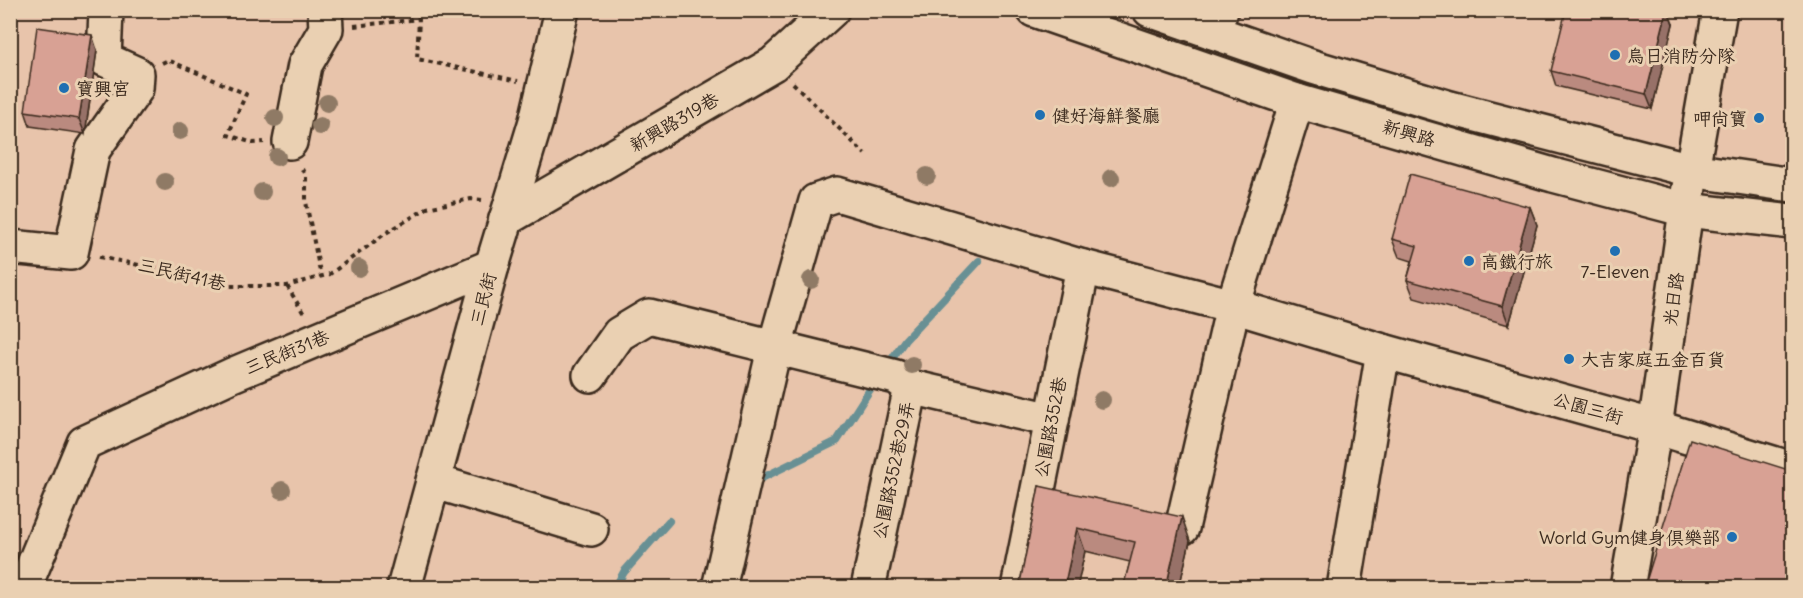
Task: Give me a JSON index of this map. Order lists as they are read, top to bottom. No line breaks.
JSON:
{"streets":{"main road":["新興路319巷","新興路","三民街","光日路","三民街31巷","公園三街","公園路352巷","公園路352巷29弄"],"path":["三民街41巷"]},"crossings":[["新興路319巷","三民街41巷"],["新興路319巷","三民街"],["新興路","光日路"],["三民街41巷","三民街"],["三民街","三民街31巷"],["光日路","公園三街"],["公園三街","公園路352巷"],["公園路352巷","公園路352巷29弄"]],"places":["烏日消防分隊","寶興宮","健好海鮮餐廳","呷尚寶","7-Eleven","高鐵行旅","大吉家庭五金百貨","World Gym健身俱樂部"]}
